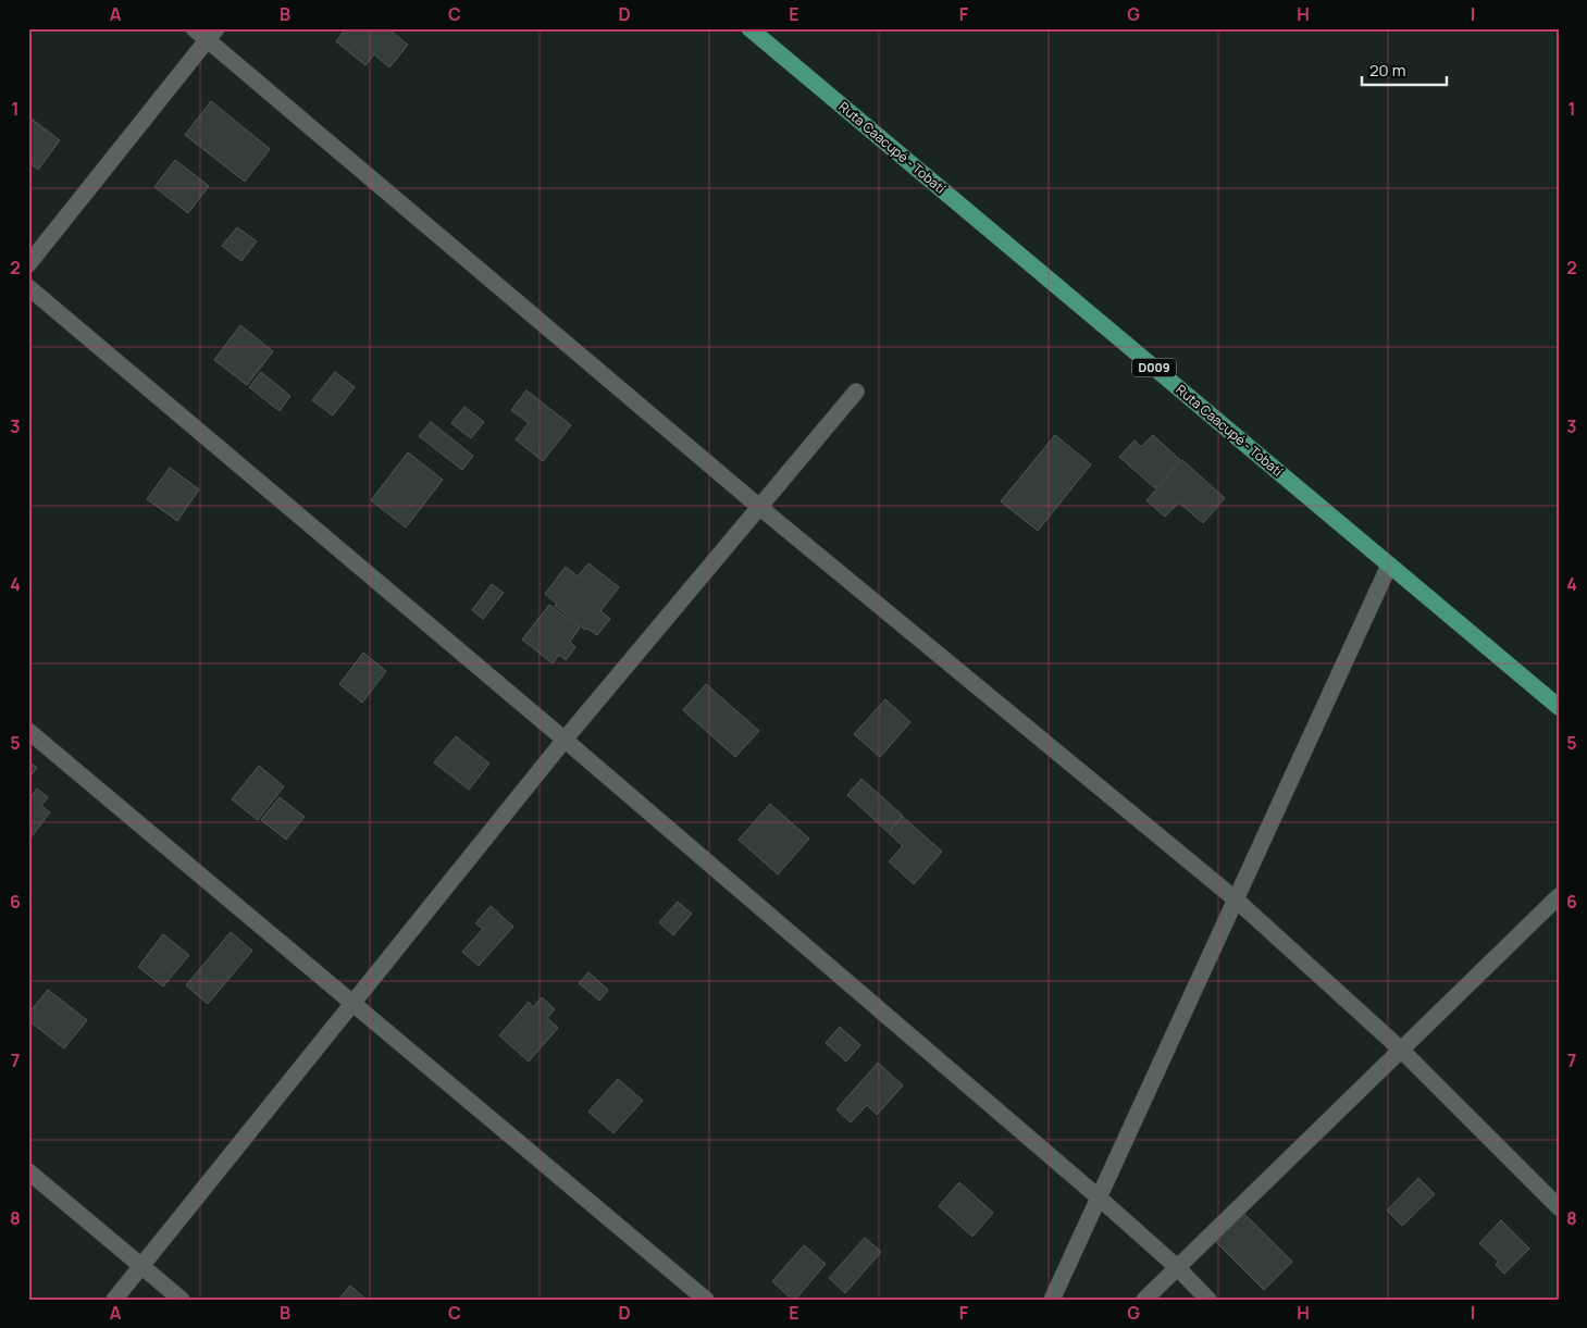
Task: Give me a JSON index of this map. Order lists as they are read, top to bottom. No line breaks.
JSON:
{"streets":{"main road":["Ruta Caacupé - Tobatí","D009"]},"scale_bar":"20 m","grid":{"columns":["A","B","C","D","E","F","G","H","I"],"rows":["1","2","3","4","5","6","7","8"]}}
